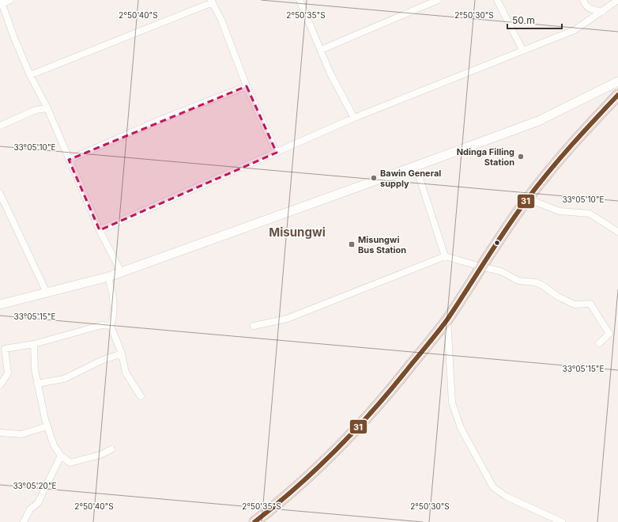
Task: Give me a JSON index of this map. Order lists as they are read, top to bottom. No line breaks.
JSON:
{"districts":["Misungwi"],"places":{"other":["Ndinga Filling Station","Bawin General supply"],"transit":["Misungwi Bus Station"]},"lines":["transit line 31"],"scale_bar":"50 m","coordinates":["2°50'40\"S","2°50'35\"S","2°50'30\"S","33°05'10\"E","33°05'15\"E","33°05'20\"E"]}
